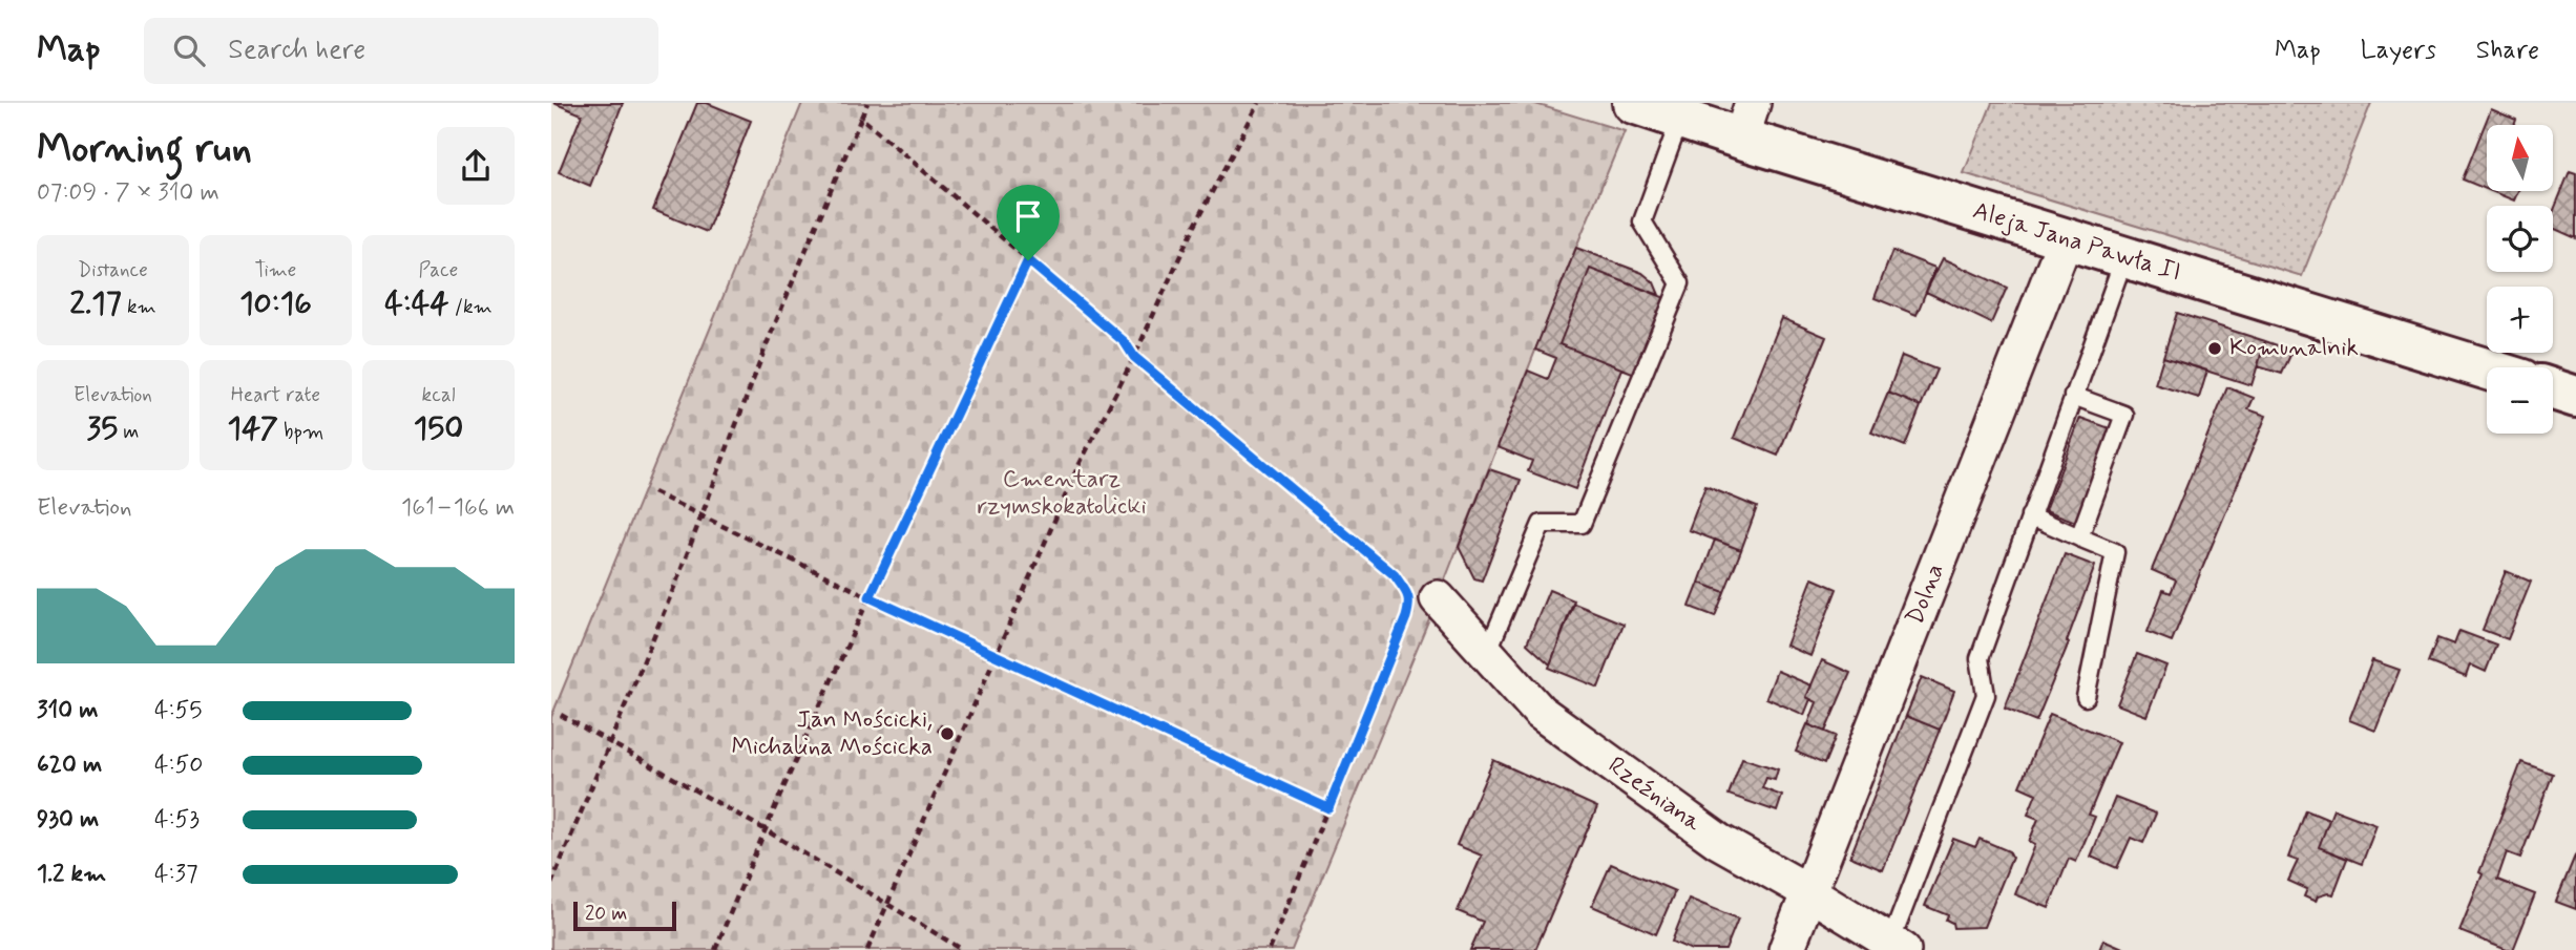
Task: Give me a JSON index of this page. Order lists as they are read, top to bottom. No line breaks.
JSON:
{"streets":{"street":["Aleja Jana Pawła II","Dolna","Rzeźniana"]},"crossings":[["Aleja Jana Pawła II","Dolna"],["Dolna","Rzeźniana"]],"parks":["Cmentarz rzymskokatolicki"],"places":["Komunalnik","Jan Mościcki, Michalina Mościcka"],"scale_bar":"20 m","north":"top","page":{"header":"Map","search":"Search here","nav":["Map","Layers","Share"],"heading":["Morning run","07:09 · 7 × 310 m"],"map_buttons":["+","−"],"stats":[["Distance","2.17 km"],["Time","10:16"],["Pace","4:44 /km"],["Elevation","35 m"],["Heart rate","147 bpm"],["kcal","150"]],"chart":["Elevation","161–166 m"],"list":[{"name":"310 m","note":"4:55"},{"name":"620 m","note":"4:50"},{"name":"930 m","note":"4:53"},{"name":"1.2 km","note":"4:37"}],"scale":"20 m"}}
